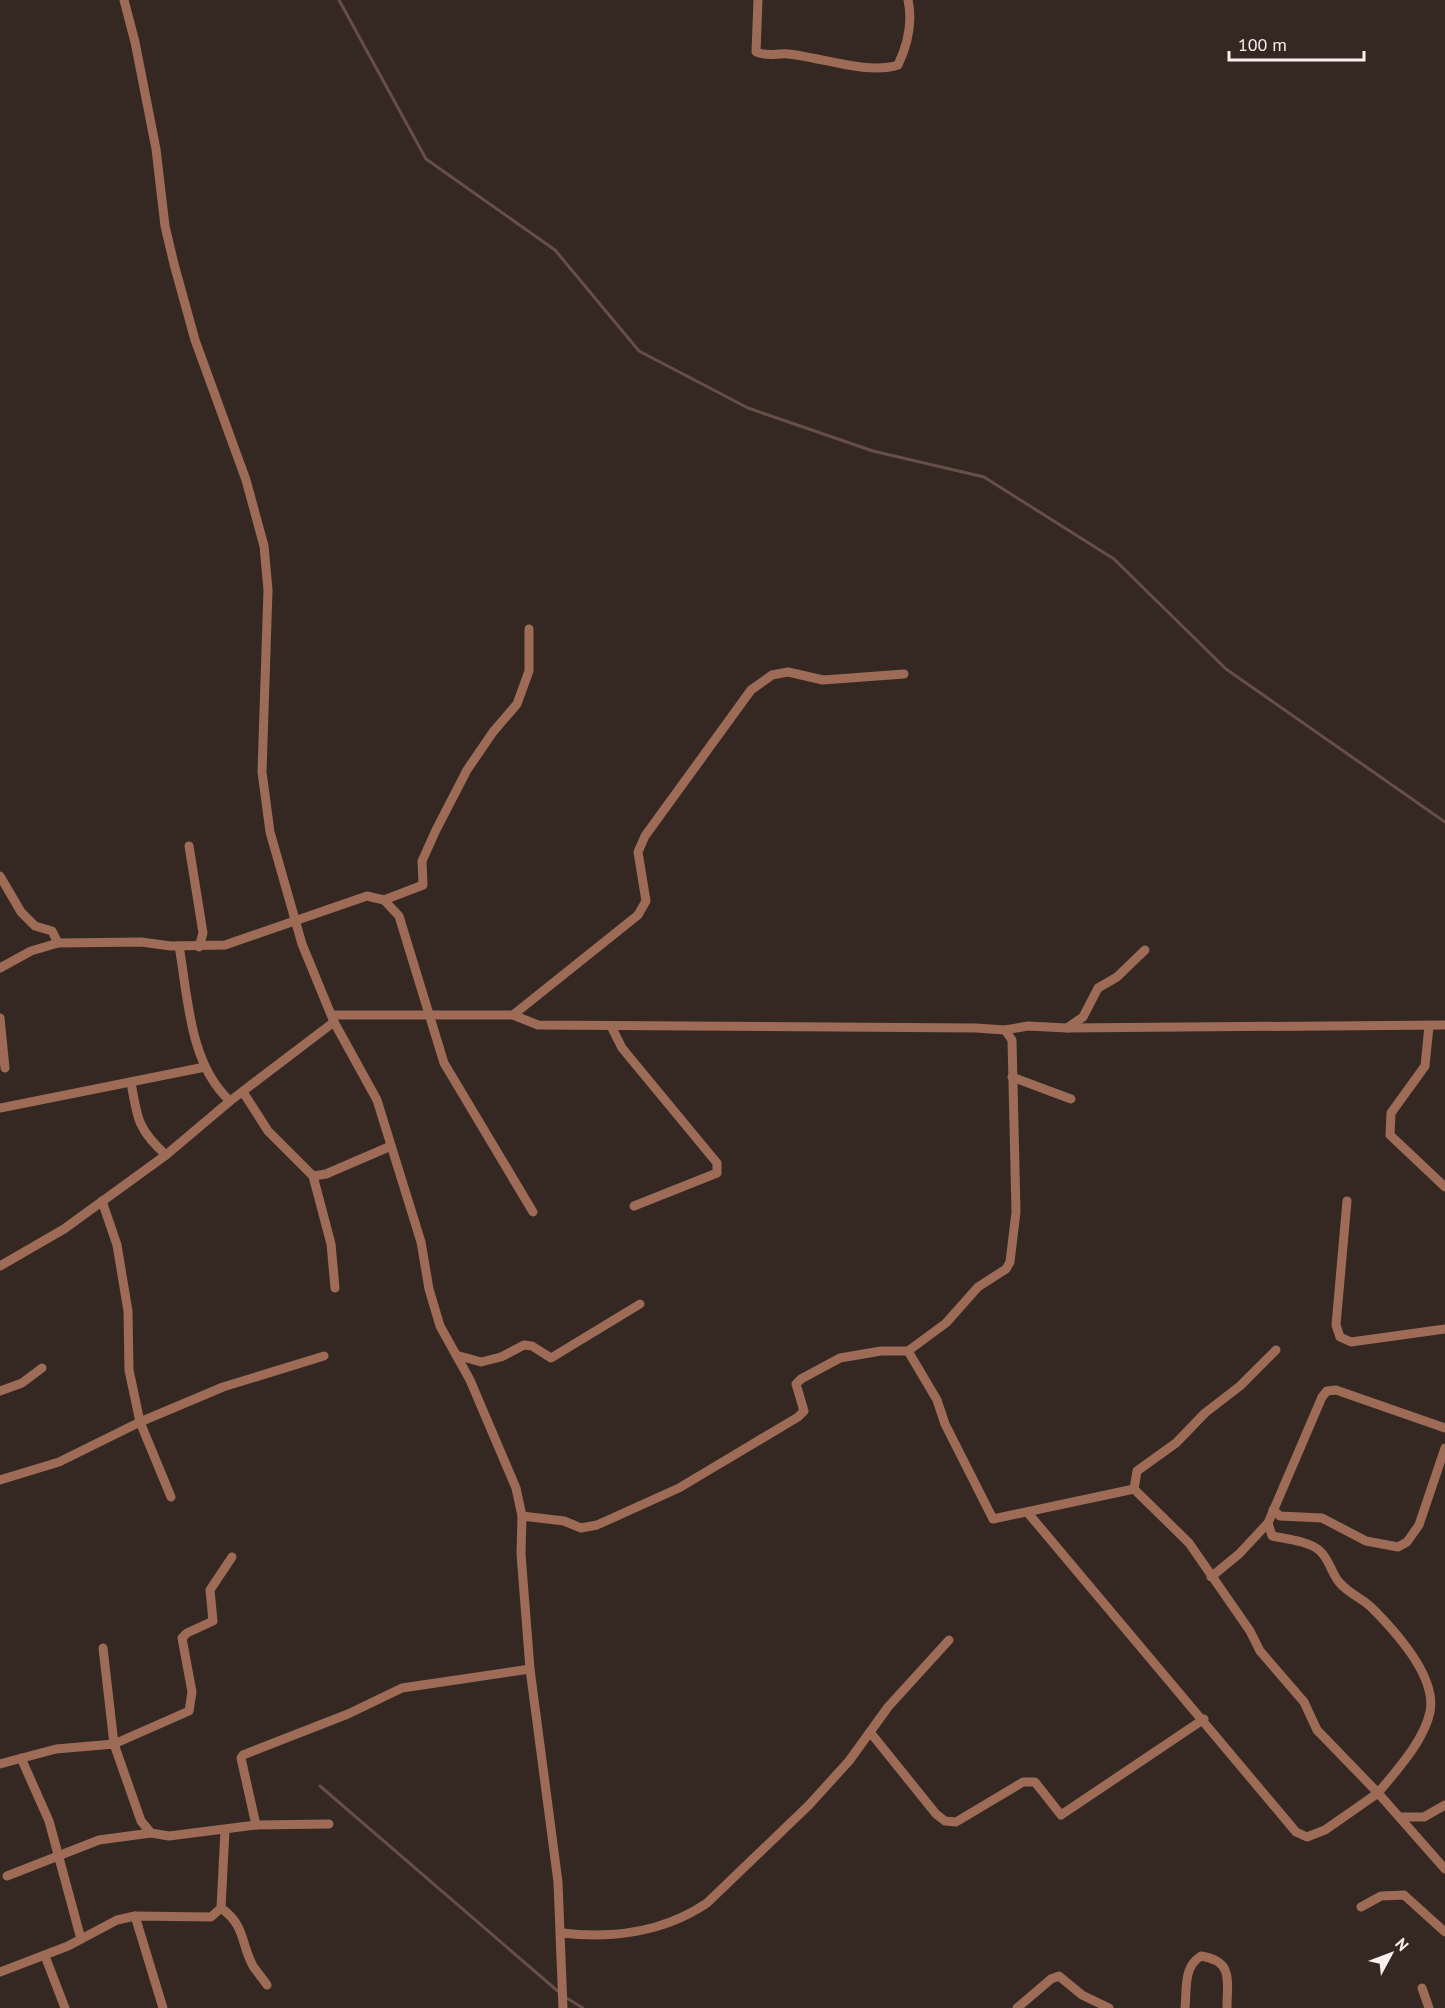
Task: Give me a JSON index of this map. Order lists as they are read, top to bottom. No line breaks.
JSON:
{"scale_bar":"100 m","north":"top right"}
